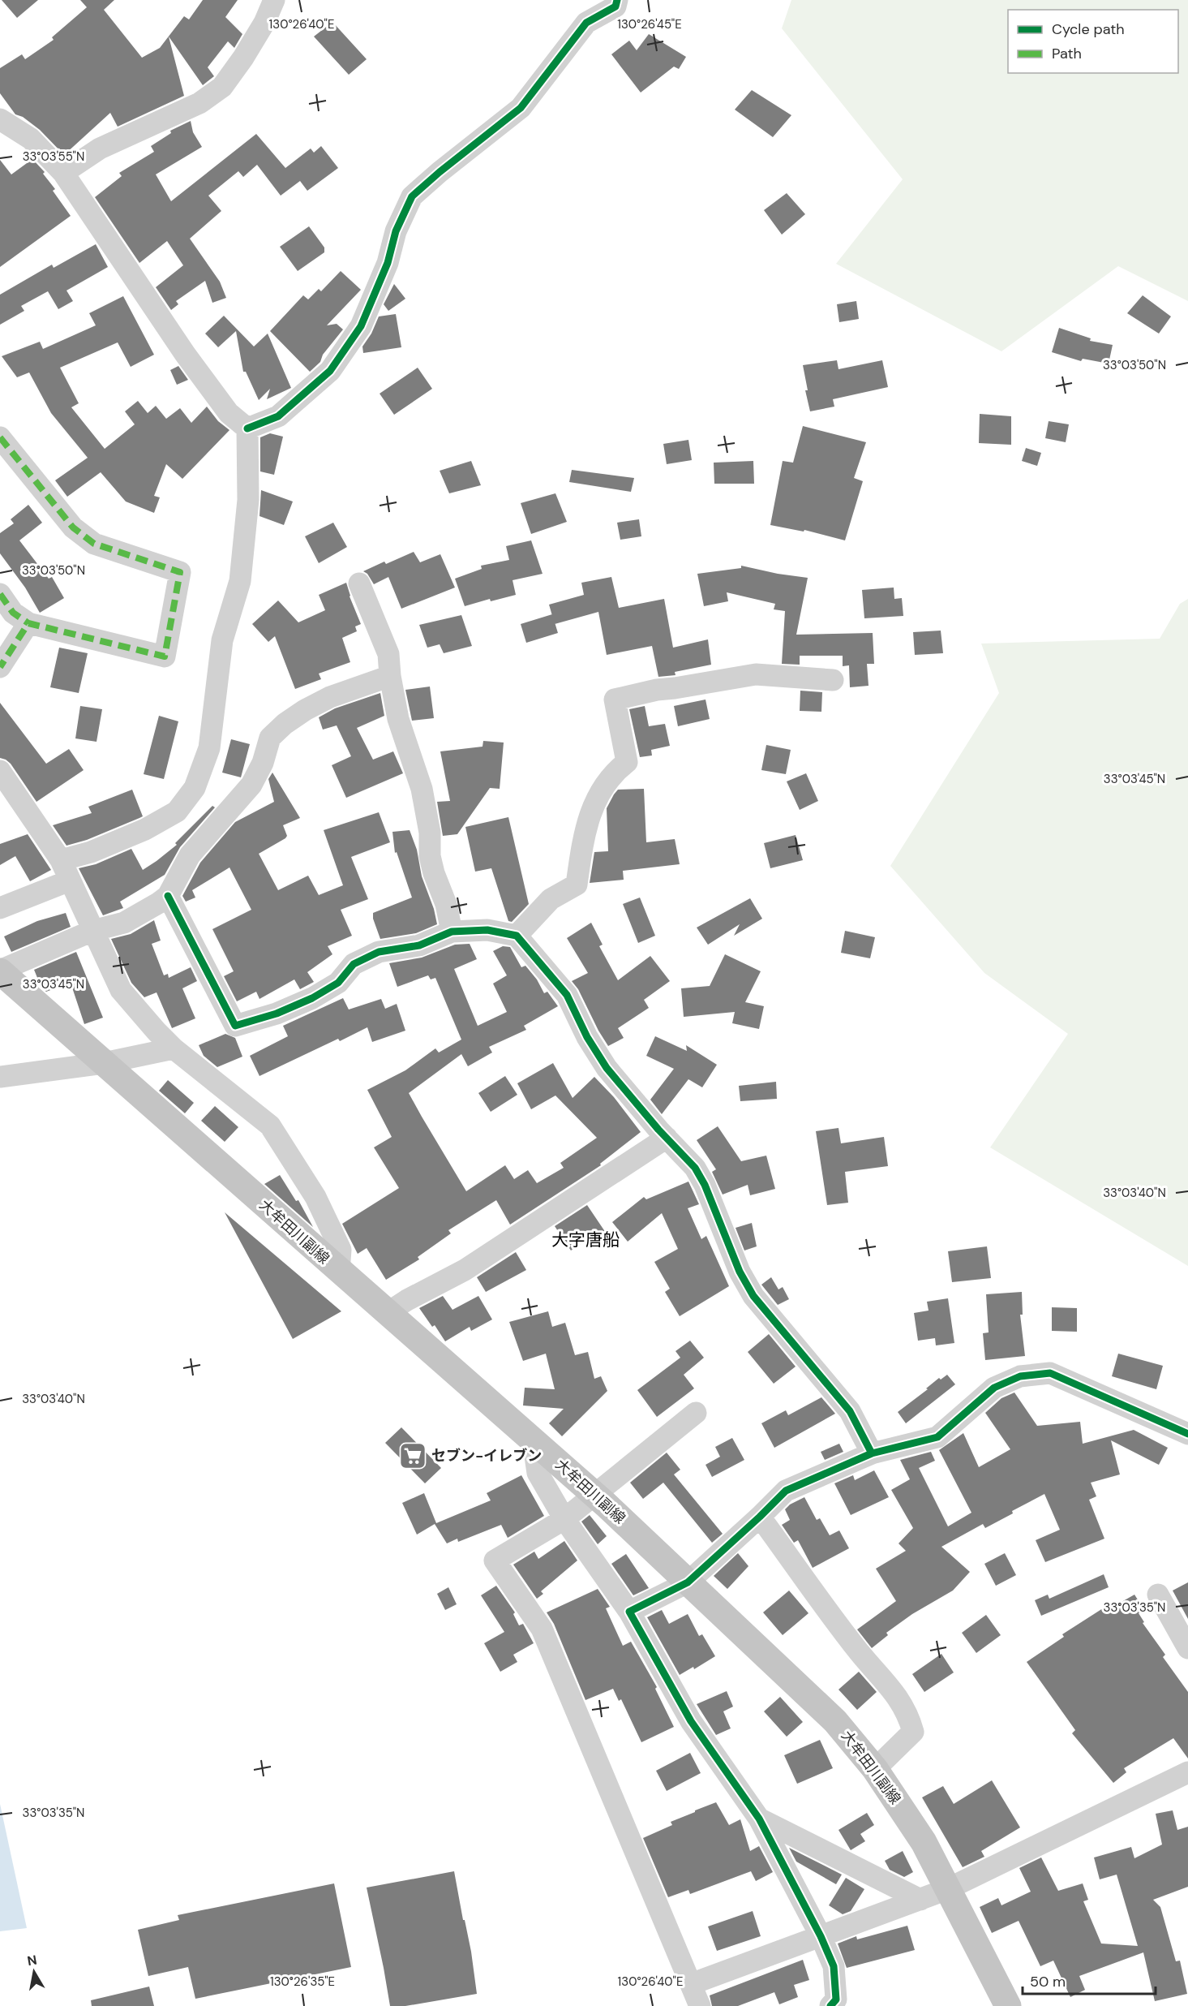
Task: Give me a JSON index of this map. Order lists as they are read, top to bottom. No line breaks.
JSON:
{"streets":{"main road":["大牟田川副線"]},"districts":["大字唐船"],"places":{"supermarket":["セブン-イレブン"]},"legend":["Cycle path","Path"],"scale_bar":"50 m","north":"top","coordinates":["130°26'40\"E","130°26'45\"E","33°03'55\"N","33°03'50\"N","33°03'45\"N","33°03'40\"N","33°03'35\"N","130°26'35\"E"]}
